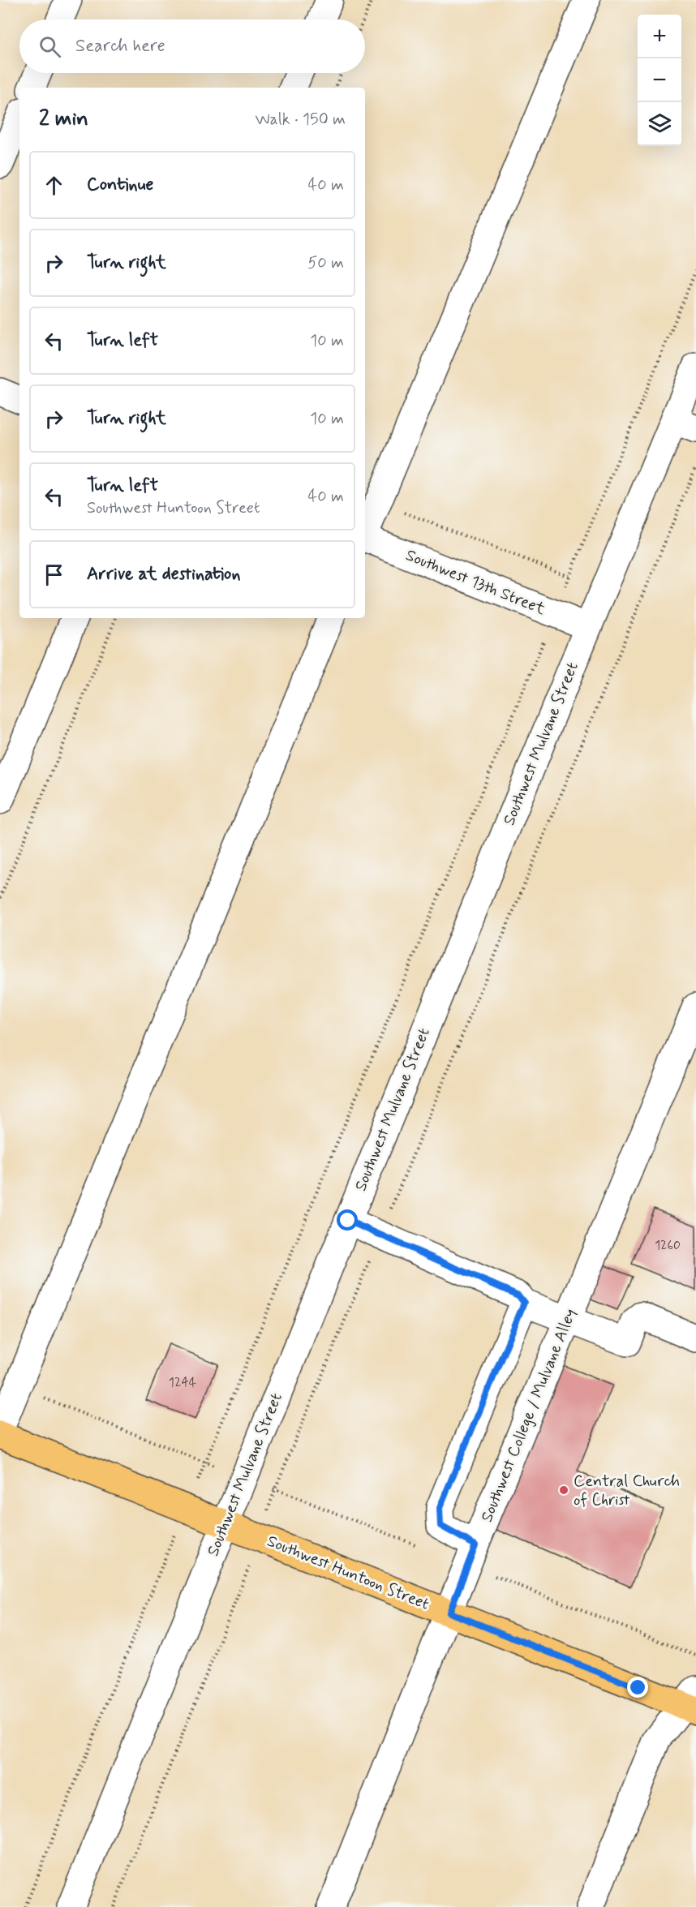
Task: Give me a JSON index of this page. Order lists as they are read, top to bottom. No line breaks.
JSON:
{"streets":{"main road":["Southwest Huntoon Street"],"street":["Southwest 13th Street","Southwest Mulvane Street","Southwest College / Mulvane Alley"]},"crossings":[["Southwest 13th Street","Southwest Mulvane Street"],["Southwest Mulvane Street","Southwest Huntoon Street"],["Southwest College / Mulvane Alley","Southwest Huntoon Street"]],"places":["Central Church of Christ"],"house_numbers":["1260","1244"],"page":{"map_buttons":["+","−"],"search":"Search here","heading":["2 min","Walk · 150 m"],"list":[["Continue","40 m"],["Turn right","50 m"],["Turn left","10 m"],["Turn right","10 m"],["Turn left","Southwest Huntoon Street","40 m"],"Arrive at destination"]}}
